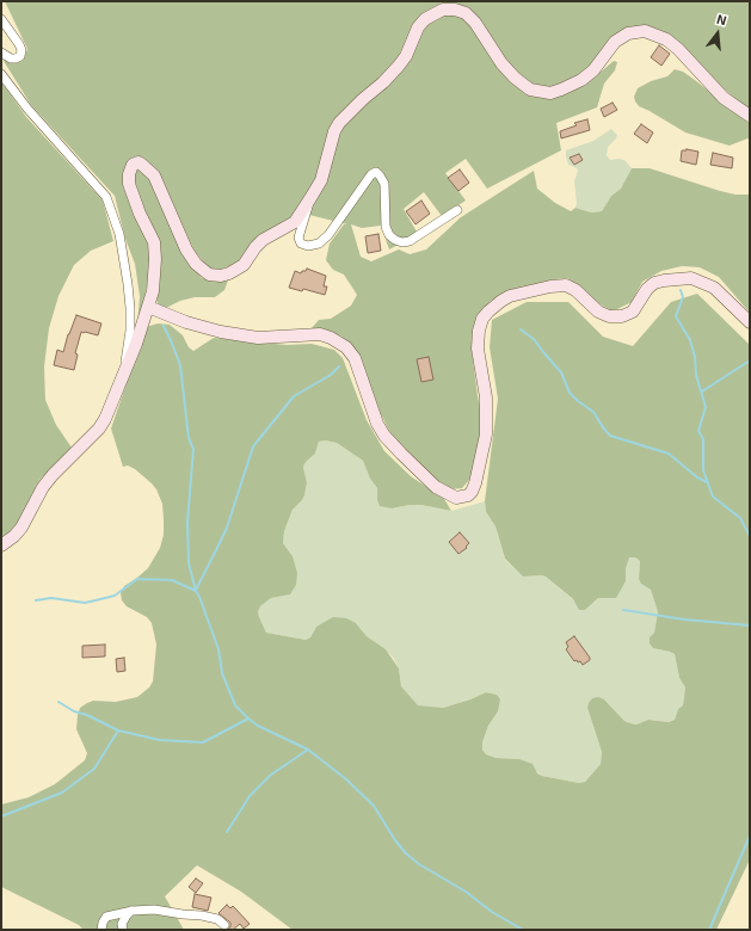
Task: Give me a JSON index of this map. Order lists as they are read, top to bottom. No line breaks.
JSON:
{"north":"top"}
